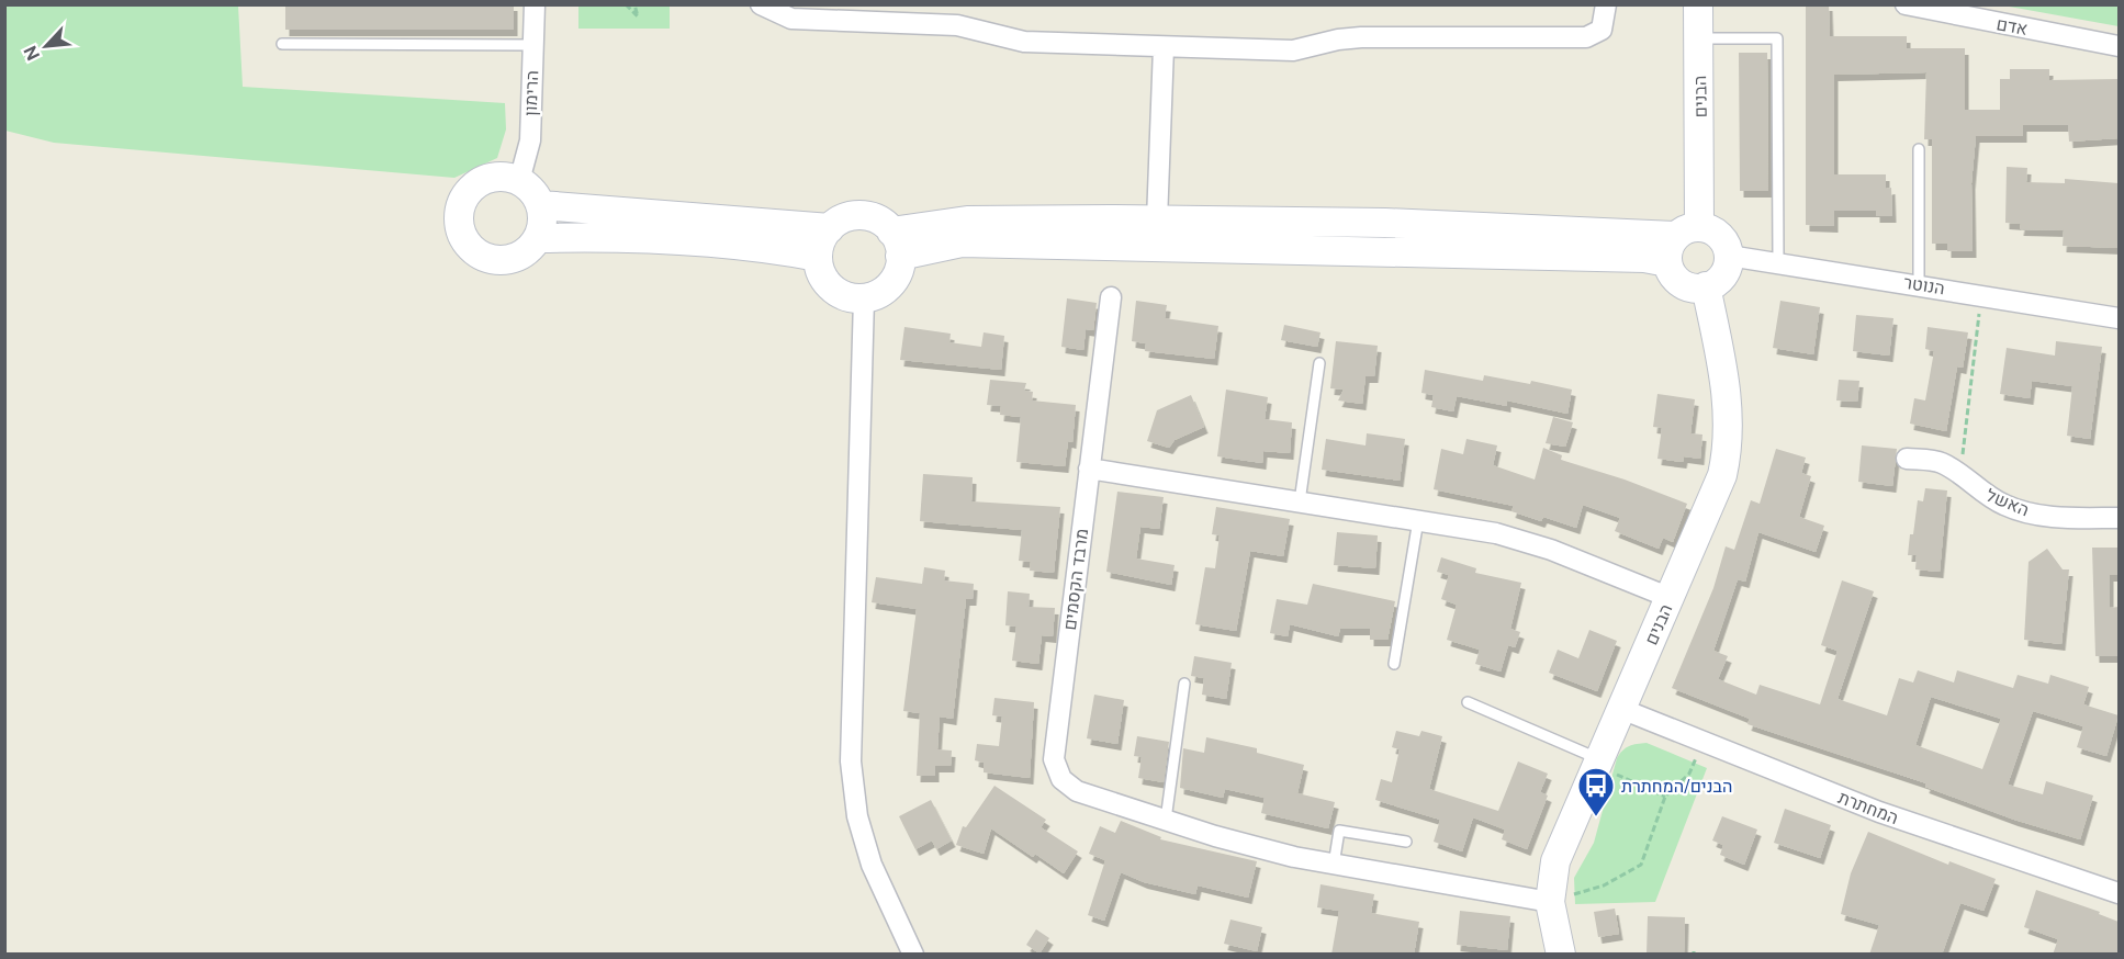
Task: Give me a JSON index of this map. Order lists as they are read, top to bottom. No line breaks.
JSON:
{"streets":{"street":["אדם","הרימון","הבנים","הנוטר","האשל","מרבד הקסמים","המחתרת"]},"crossings":[["הבנים","הנוטר"],["הבנים","מרבד הקסמים"],["הבנים","המחתרת"]],"places":{"bus stop":["הבנים/המחתרת"]},"north":"bottom left"}
